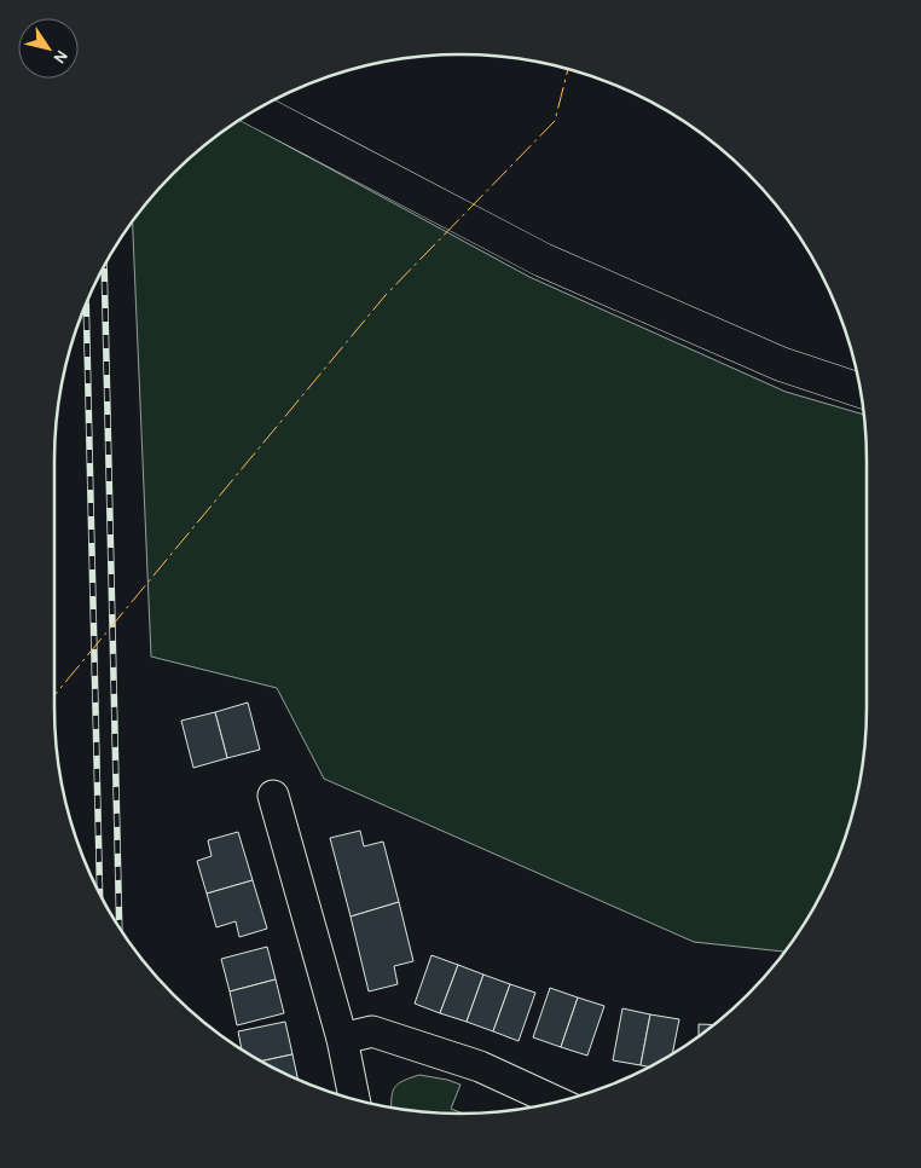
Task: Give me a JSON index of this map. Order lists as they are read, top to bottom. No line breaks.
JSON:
{"north":"bottom right"}
